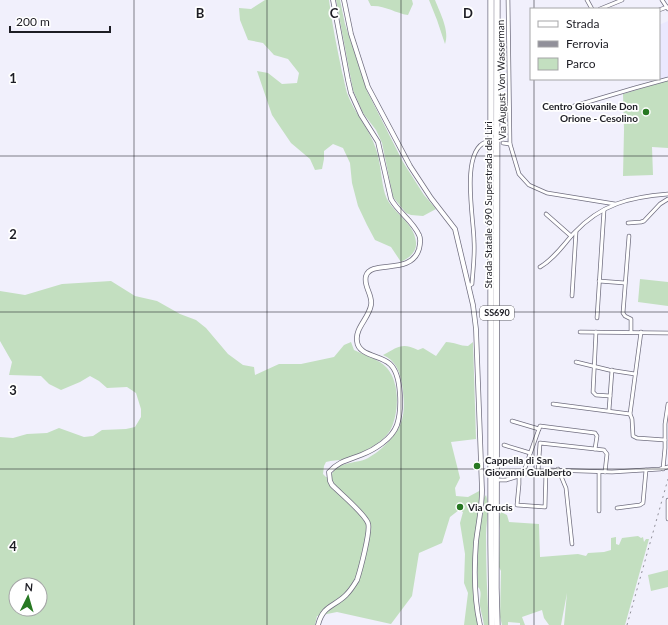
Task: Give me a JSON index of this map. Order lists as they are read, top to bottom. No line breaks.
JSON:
{"streets":{"highway":["Strada Statale 690 Superstrada del Liri","SS690"],"street":["Via August Von Wasserman"]},"places":["Centro Giovanile Don Orione - Cesolino","Cappella di San Giovanni Gualberto","Via Crucis"],"legend":["Strada","Ferrovia","Parco"],"scale_bar":"200 m","north":"top","grid":{"columns":["B","C","D"],"rows":["1","2","3","4"]}}
